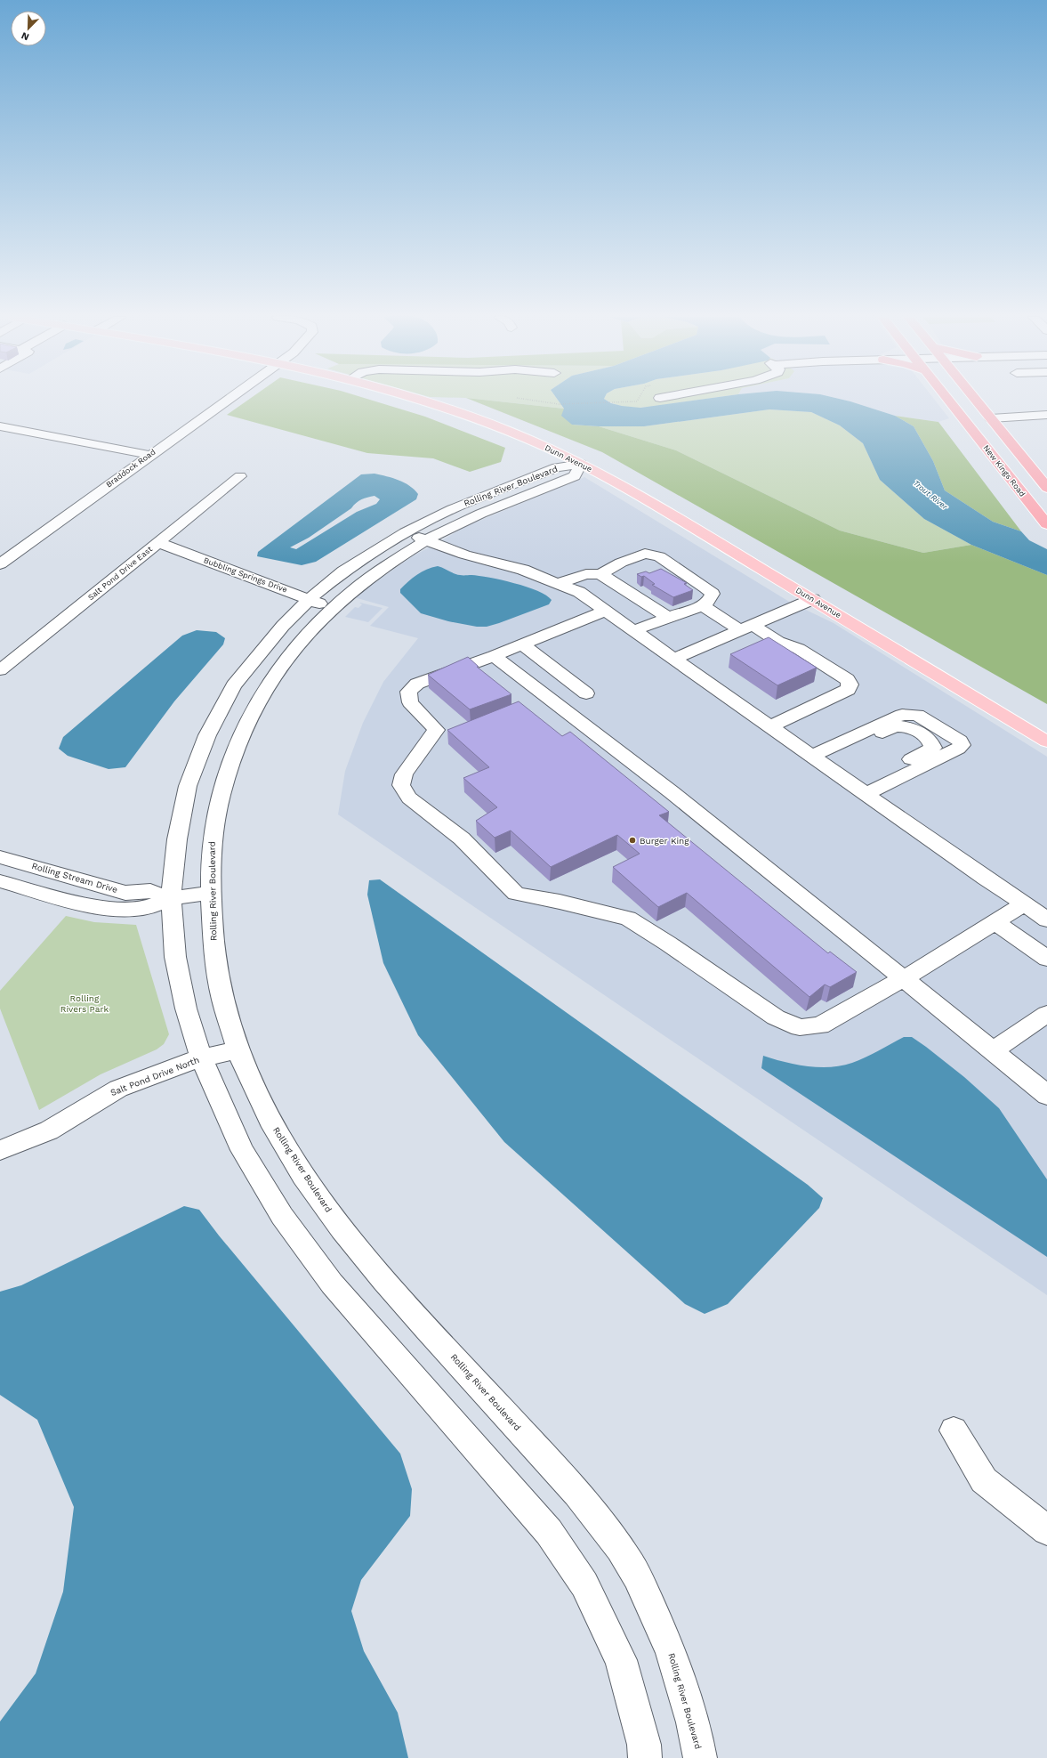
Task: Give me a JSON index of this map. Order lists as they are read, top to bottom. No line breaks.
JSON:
{"streets":{"highway":["New Kings Road"],"main road":["Dunn Avenue"],"street":["Braddock Road","Rolling River Boulevard","Salt Pond Drive East","Bubbling Springs Drive","Rolling Stream Drive","Salt Pond Drive North"]},"crossings":[["Dunn Avenue","Rolling River Boulevard"],["Rolling River Boulevard","Bubbling Springs Drive"],["Rolling River Boulevard","Rolling Stream Drive"],["Rolling River Boulevard","Salt Pond Drive North"],["Salt Pond Drive East","Bubbling Springs Drive"]],"water":["Trout River"],"parks":["Rolling Rivers Park"],"places":["Burger King"],"north":"bottom left"}
